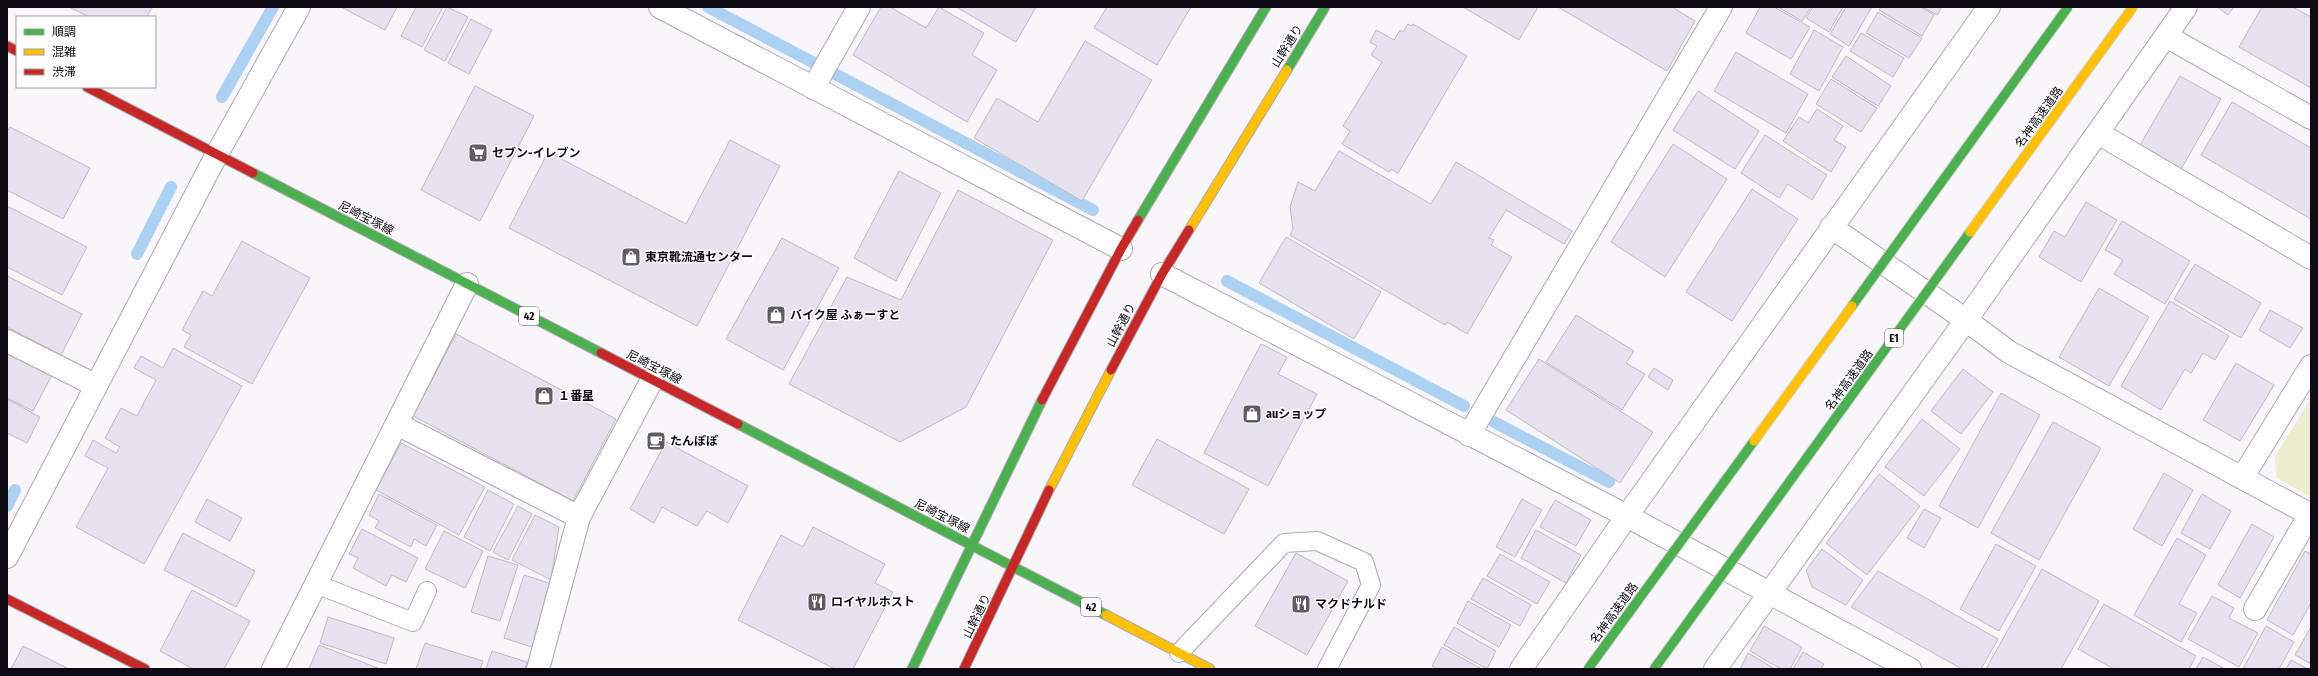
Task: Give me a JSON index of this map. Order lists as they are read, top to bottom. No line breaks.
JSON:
{"streets":{"main road":["山幹通り","名神高速道路","尼崎宝塚線","42","E1"]},"crossings":[["山幹通り","尼崎宝塚線"]],"places":{"supermarket":["セブン-イレブン"],"shop":["東京靴流通センター","バイク屋 ふぁーすと","１番星","auショップ"],"cafe":["たんぽぽ"],"restaurant":["ロイヤルホスト","マクドナルド"]},"legend":["順調","混雑","渋滞"]}
